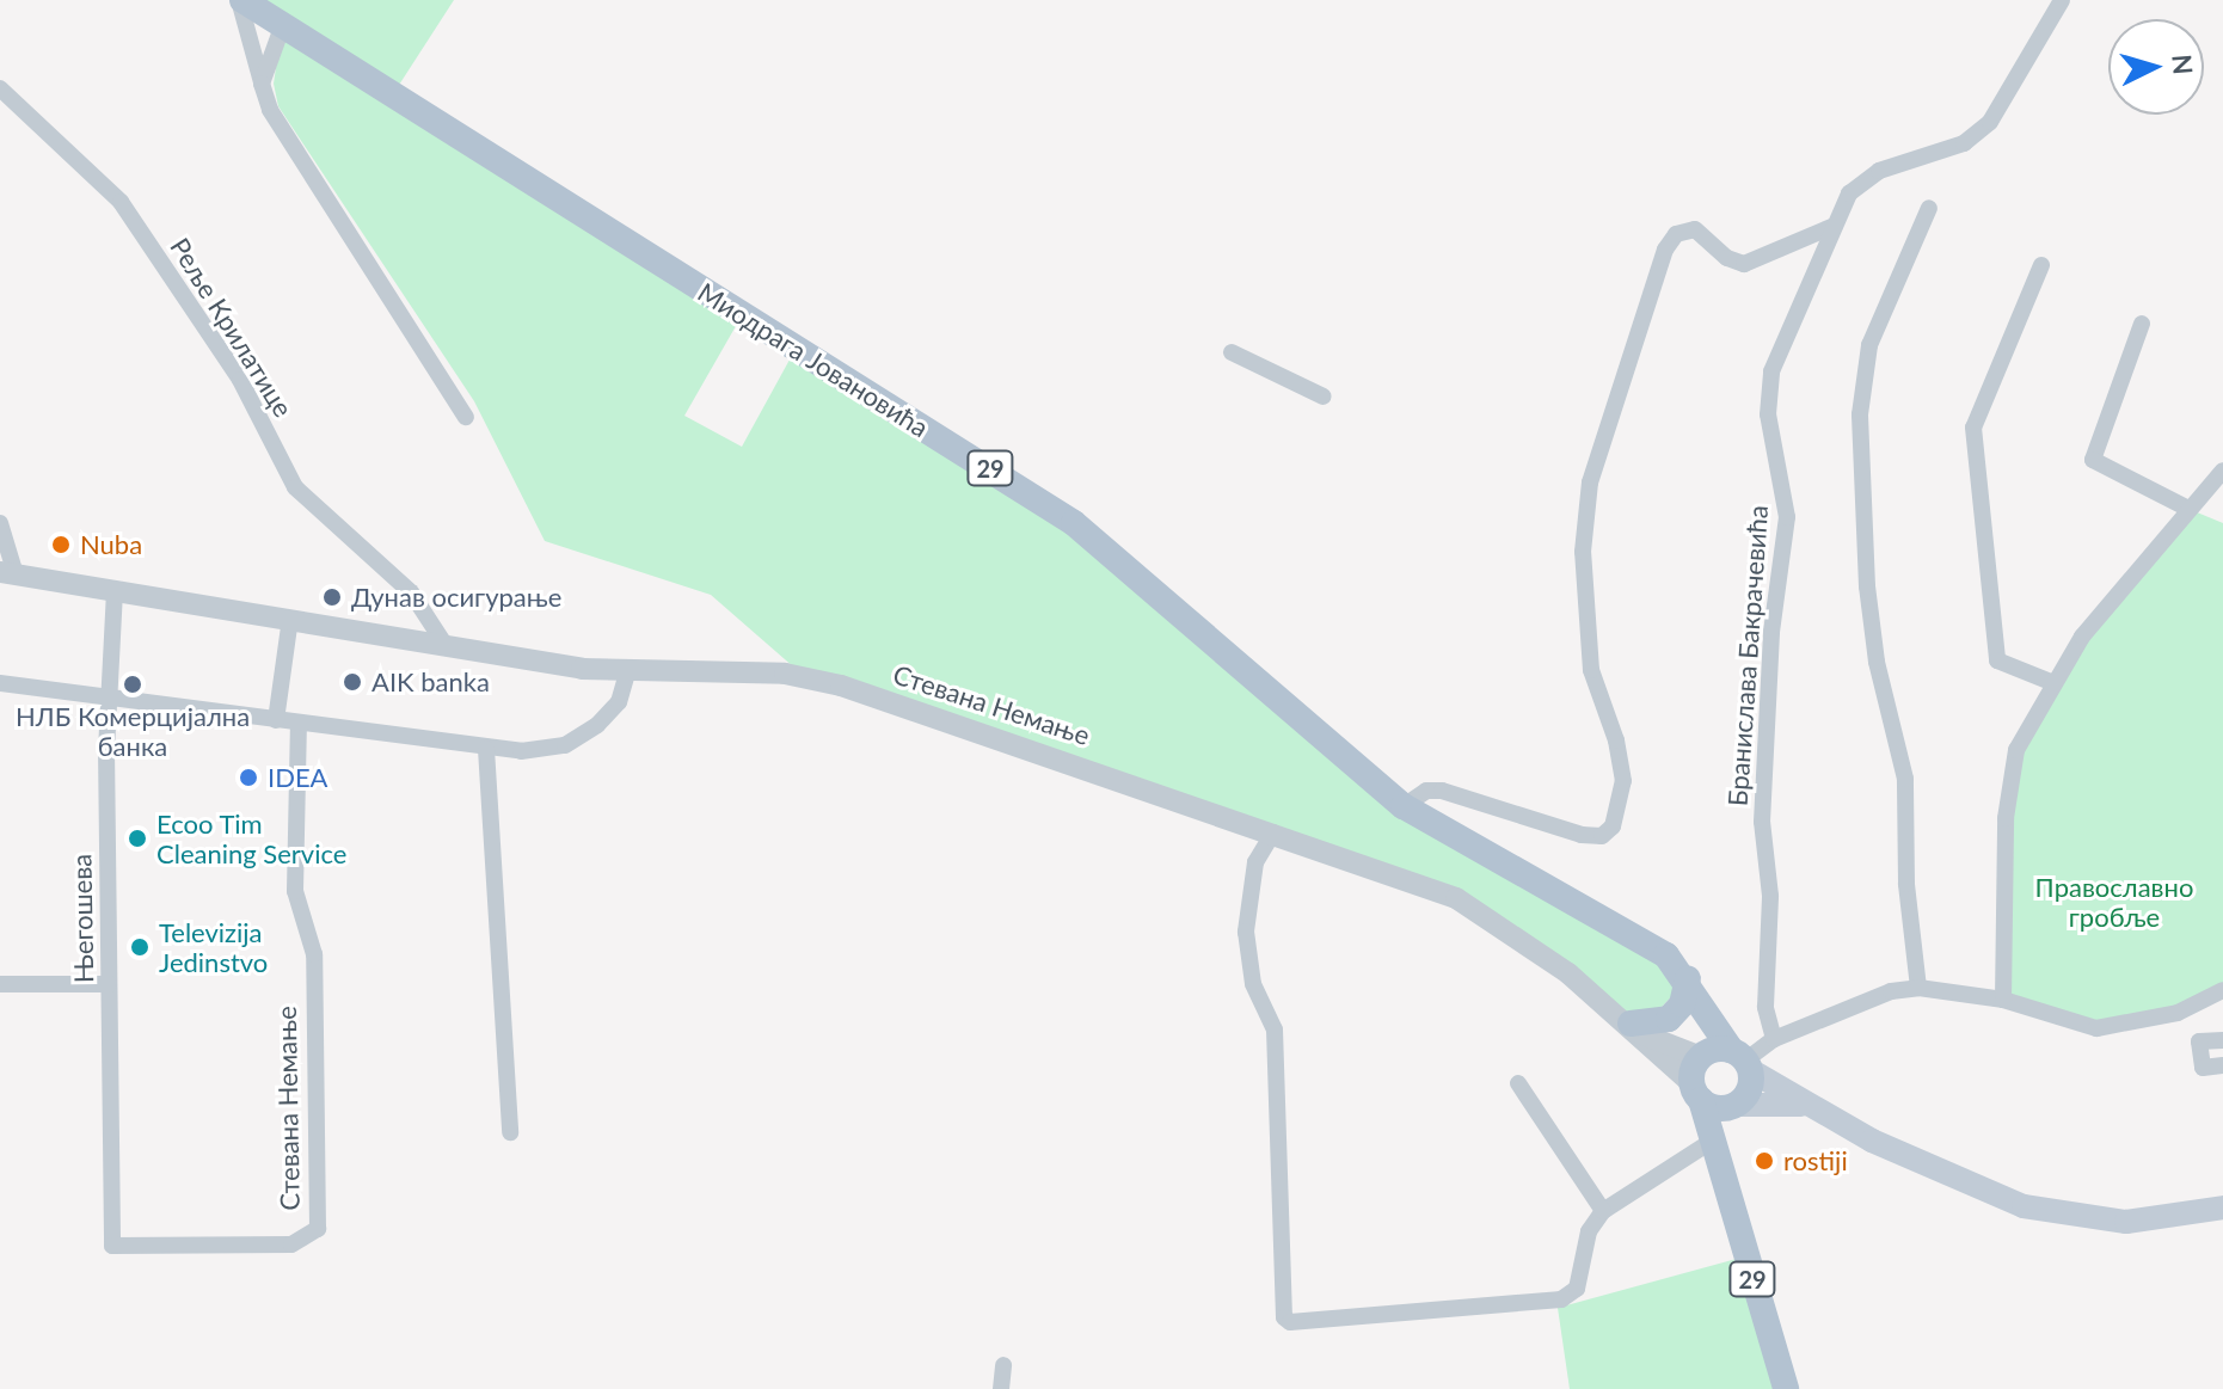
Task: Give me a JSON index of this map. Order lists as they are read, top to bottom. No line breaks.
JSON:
{"streets":{"main road":["Миодрага Јовановића","29"],"street":["Реље Крилатице","Бранислава Бакрачевића","Стевана Немање","Његошева"]},"crossings":[["Реље Крилатице","Стевана Немање"],["29","Стевана Немање"],["Стевана Немање","Његошева"]],"parks":["Православно гробље"],"places":["Nuba","Дунав осигурање","AIK banka","НЛБ Комерцијална банка","IDEA","Ecoo Tim Cleaning Service","Televizija Jedinstvo","rostiji"],"north":"right"}
